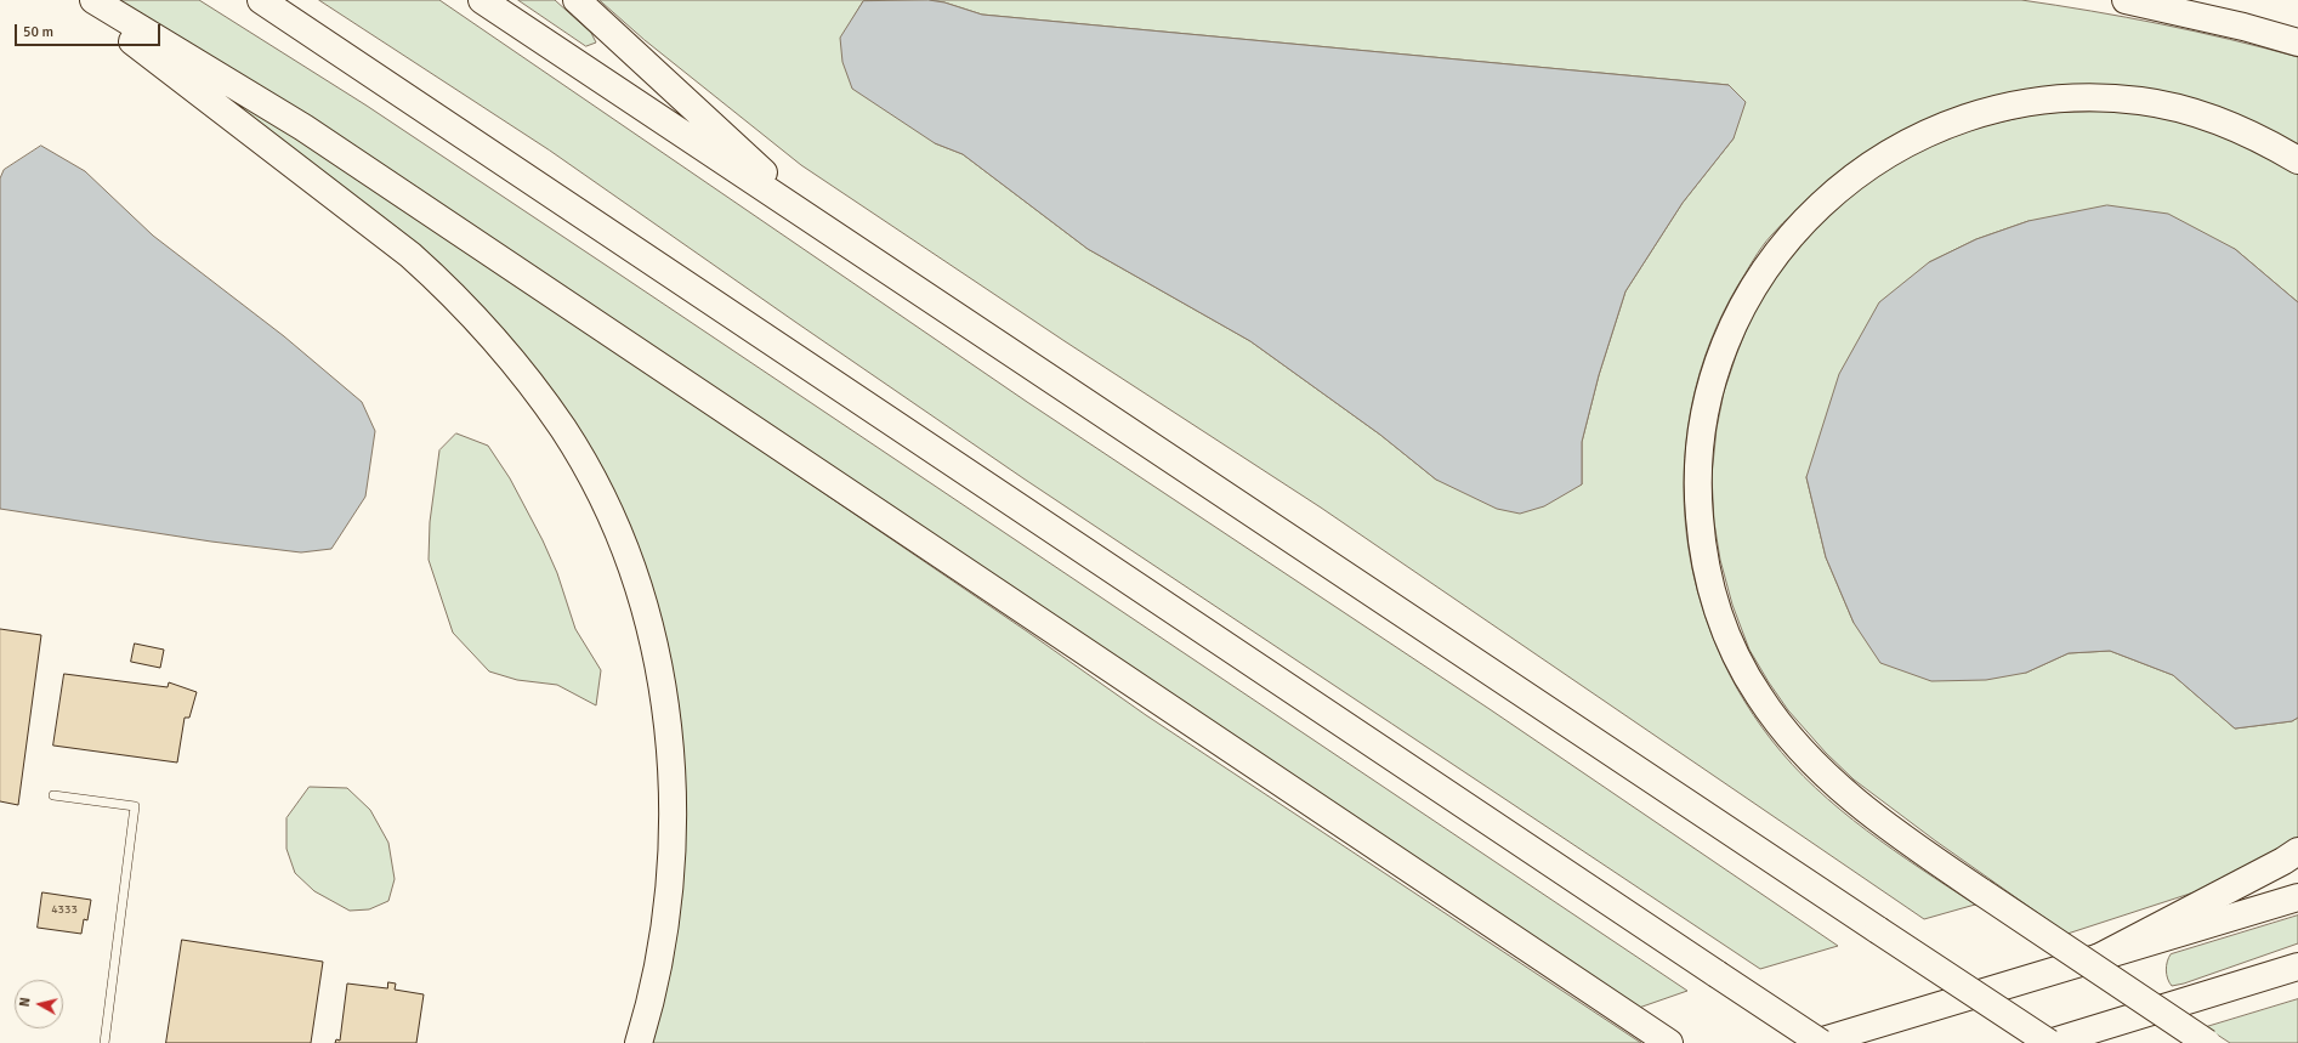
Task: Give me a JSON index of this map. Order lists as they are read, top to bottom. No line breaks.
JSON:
{"house_numbers":["4333"],"scale_bar":"50 m","north":"left"}
